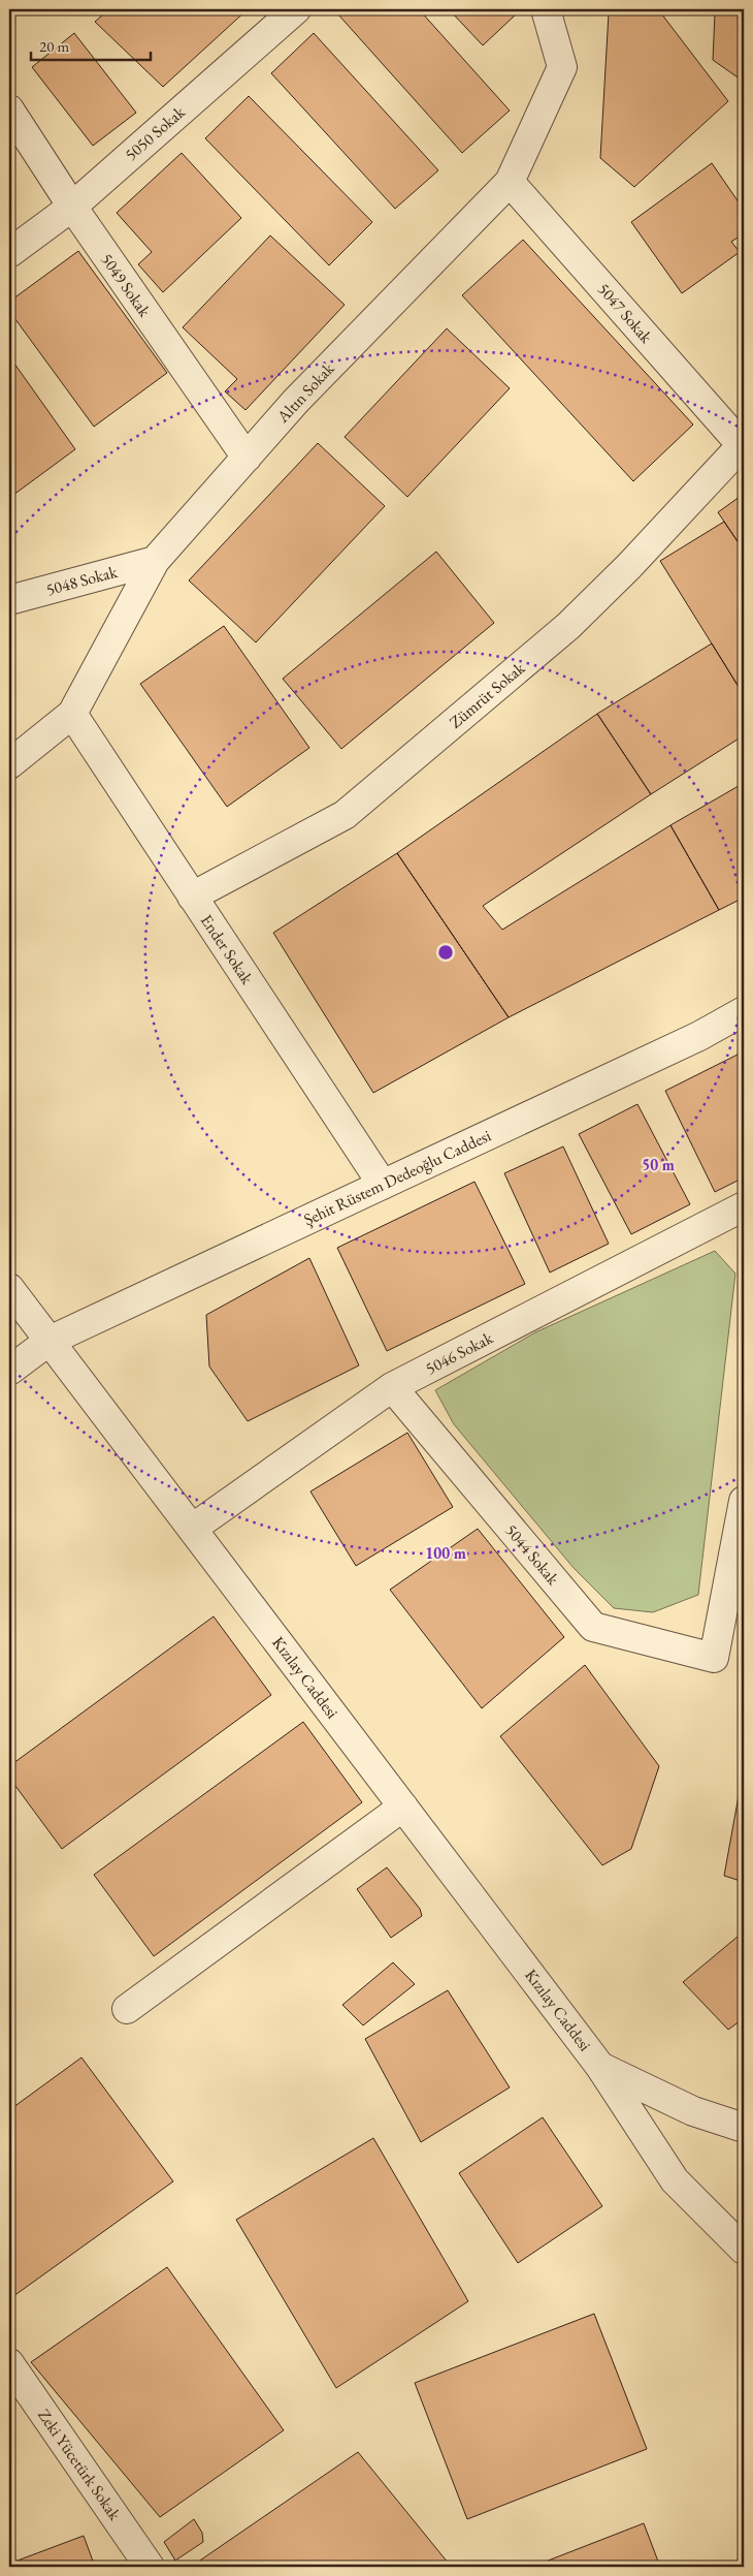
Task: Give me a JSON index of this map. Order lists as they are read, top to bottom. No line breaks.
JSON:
{"streets":{"street":["5050 Sokak","5049 Sokak","5047 Sokak","Altın Sokak","5048 Sokak","Zümrüt Sokak","Ender Sokak","Şehit Rüstem Dedeoğlu Caddesi","5046 Sokak","5044 Sokak","Kızılay Caddesi","Zeki Yücetürk Sokak"]},"crossings":[["5050 Sokak","5049 Sokak"],["5049 Sokak","Altın Sokak"],["5047 Sokak","Altın Sokak"],["5047 Sokak","Zümrüt Sokak"],["Altın Sokak","5048 Sokak"],["Altın Sokak","Ender Sokak"],["Zümrüt Sokak","Ender Sokak"],["Ender Sokak","Şehit Rüstem Dedeoğlu Caddesi"],["Şehit Rüstem Dedeoğlu Caddesi","Kızılay Caddesi"],["5046 Sokak","5044 Sokak"],["5046 Sokak","Kızılay Caddesi"]],"scale_bar":"20 m","rings":["50 m","100 m"]}
